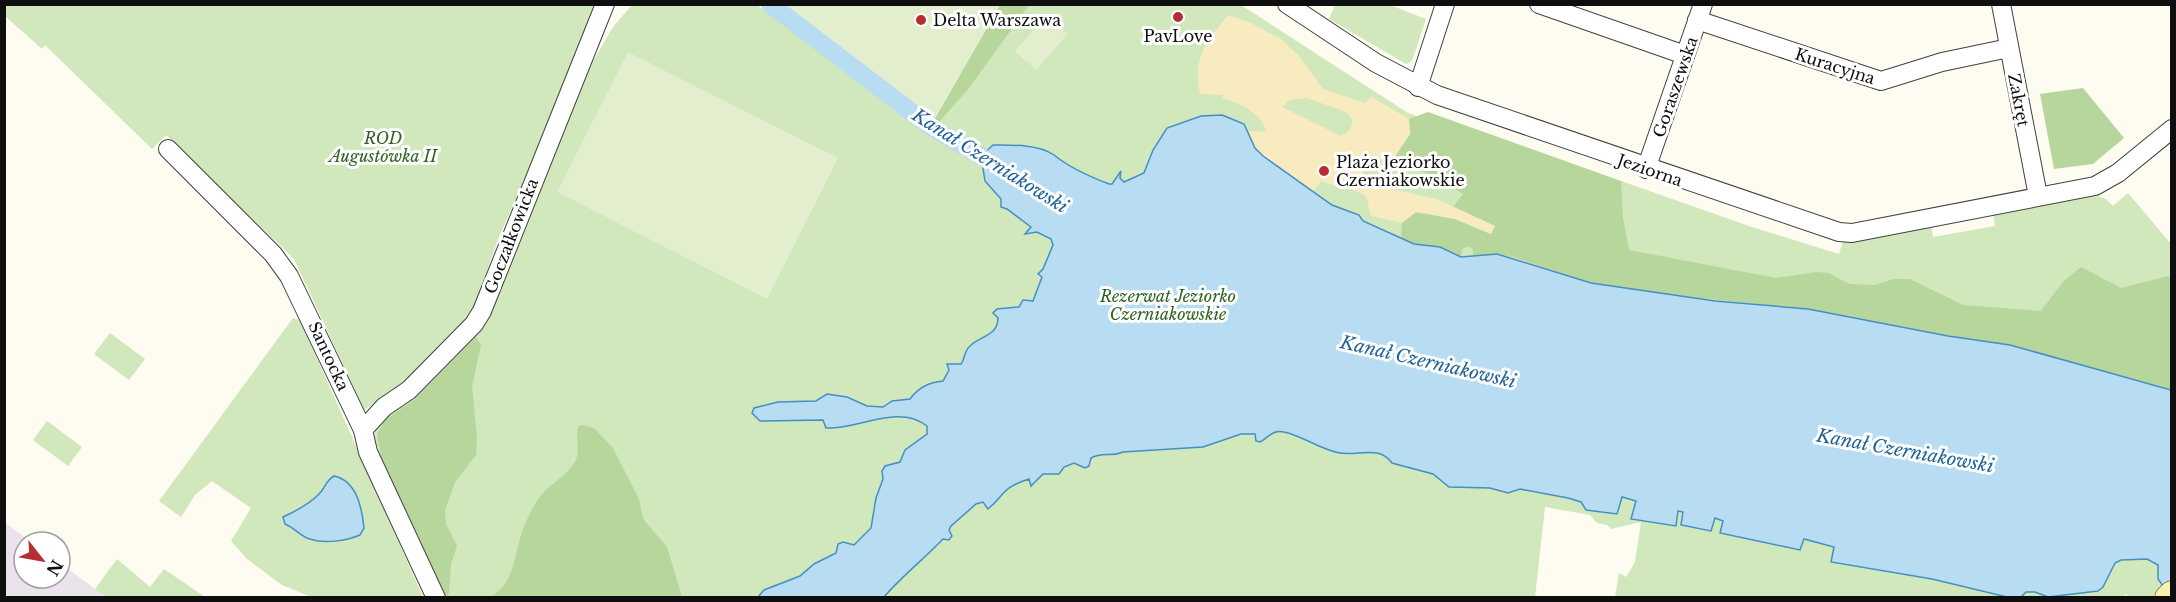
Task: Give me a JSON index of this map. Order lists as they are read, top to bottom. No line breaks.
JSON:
{"streets":{"street":["Kuracyjna","Goraszewska","Zakręt","Jeziorna","Goczałkowicka","Santocka"]},"crossings":[["Kuracyjna","Goraszewska"],["Kuracyjna","Zakręt"],["Goraszewska","Jeziorna"],["Zakręt","Jeziorna"],["Goczałkowicka","Santocka"]],"water":["Kanał Czerniakowski"],"parks":["ROD Augustówka II","Rezerwat Jeziorko Czerniakowskie"],"places":["PavLove","Delta Warszawa","Plaża Jeziorko Czerniakowskie"],"north":"bottom right"}
